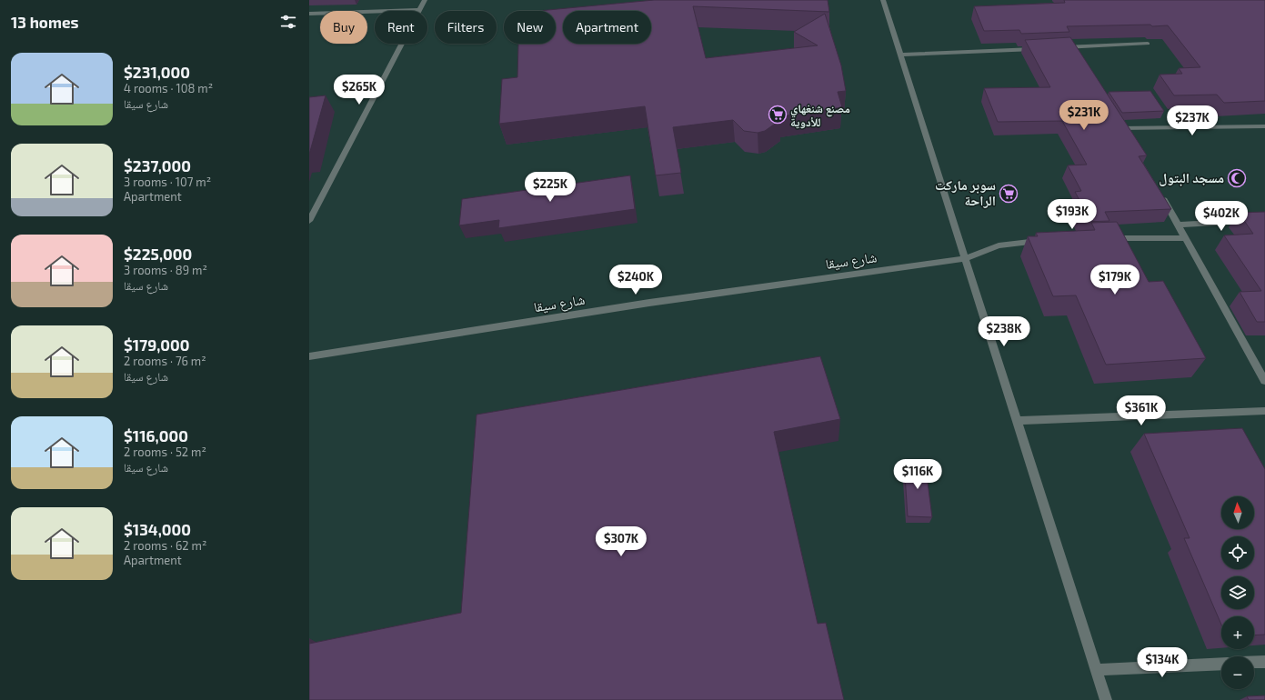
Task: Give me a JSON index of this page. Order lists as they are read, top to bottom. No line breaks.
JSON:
{"streets":{"street":["شارع سيقا"]},"places":{"supermarket":["مصنع شنغهاي للأدوية","سوبر ماركت الراحة"],"mosque":["مسجد البتول"]},"north":"top","page":{"heading":"13 homes","chip":["Buy","Rent","Filters","New","Apartment"],"list":[{"name":"$231,000","note":"4 rooms · 108 m² · شارع سيقا"},{"name":"$237,000","note":"3 rooms · 107 m² · Apartment"},{"name":"$225,000","note":"3 rooms · 89 m² · شارع سيقا"},{"name":"$179,000","note":"2 rooms · 76 m² · شارع سيقا"},{"name":"$116,000","note":"2 rooms · 52 m² · شارع سيقا"},{"name":"$134,000","note":"2 rooms · 62 m² · Apartment"}],"price":["$265K","$231K","$237K","$225K","$193K","$402K","$240K","$179K","$238K","$361K","$116K","$307K","$134K"],"map_buttons":["+","−"]}}
